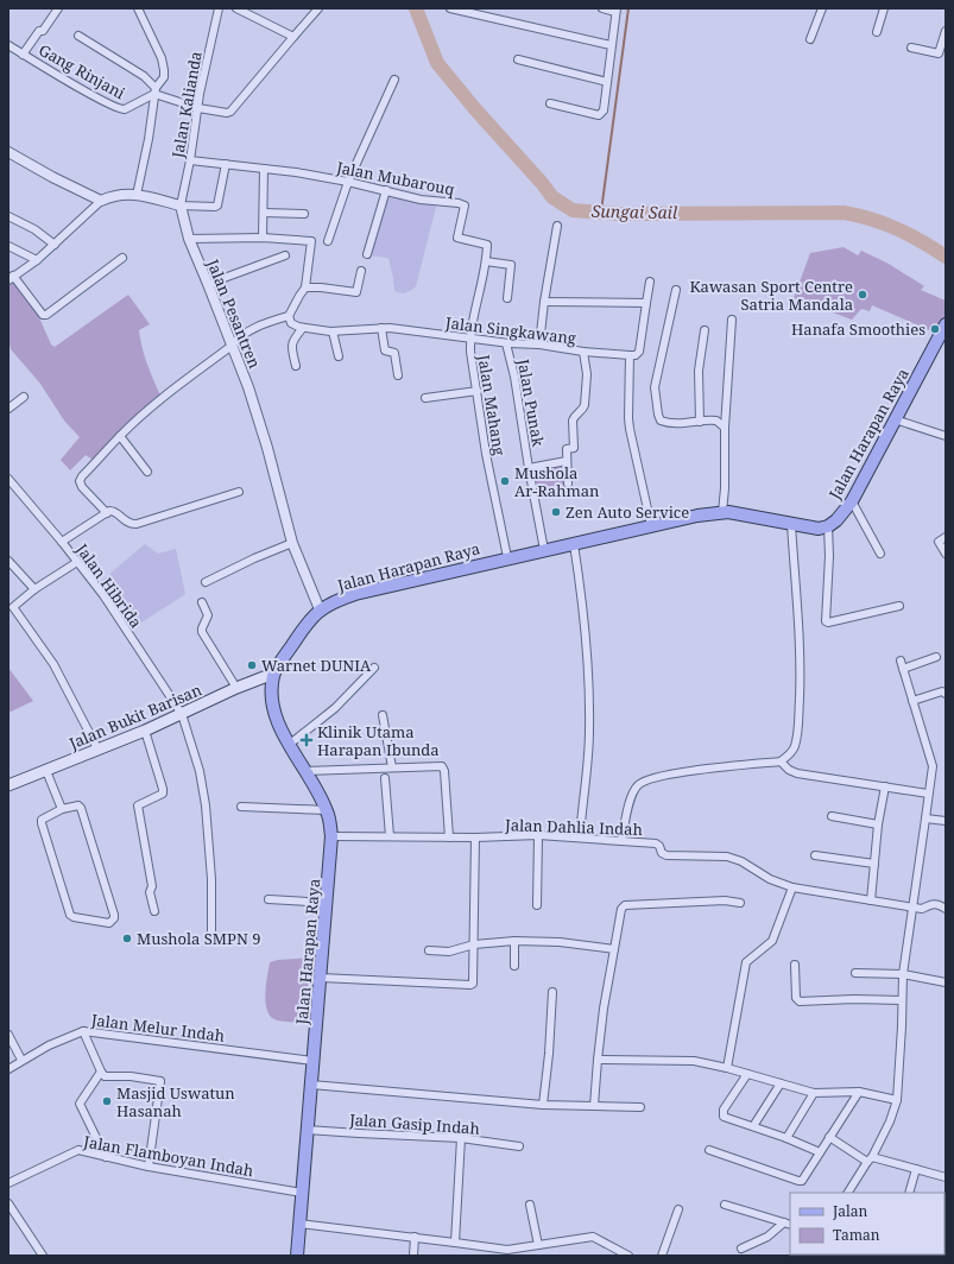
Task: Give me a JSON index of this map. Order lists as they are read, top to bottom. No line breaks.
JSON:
{"streets":{"main road":["Jalan Harapan Raya","Jalan Bukit Barisan"],"street":["Gang Rinjani","Jalan Kalianda","Jalan Mubarouq","Jalan Pesantren","Jalan Singkawang","Jalan Punak","Jalan Mahang","Jalan Hibrida","Jalan Dahlia Indah","Jalan Melur Indah","Jalan Gasip Indah","Jalan Flamboyan Indah"]},"crossings":[["Jalan Kalianda","Jalan Mubarouq"],["Jalan Kalianda","Jalan Pesantren"],["Jalan Pesantren","Jalan Harapan Raya"],["Jalan Singkawang","Jalan Punak"],["Jalan Singkawang","Jalan Mahang"],["Jalan Punak","Jalan Harapan Raya"],["Jalan Mahang","Jalan Harapan Raya"],["Jalan Harapan Raya","Jalan Bukit Barisan"],["Jalan Harapan Raya","Jalan Dahlia Indah"],["Jalan Harapan Raya","Jalan Melur Indah"],["Jalan Harapan Raya","Jalan Gasip Indah"],["Jalan Harapan Raya","Jalan Flamboyan Indah"],["Jalan Hibrida","Jalan Bukit Barisan"]],"water":["Sungai Sail"],"places":{"other":["Kawasan Sport Centre Satria Mandala","Hanafa Smoothies","Mushola Ar-Rahman","Zen Auto Service","Warnet DUNIA","Mushola SMPN 9","Masjid Uswatun Hasanah"],"health":["Klinik Utama Harapan Ibunda"]},"legend":["Jalan","Taman"]}
